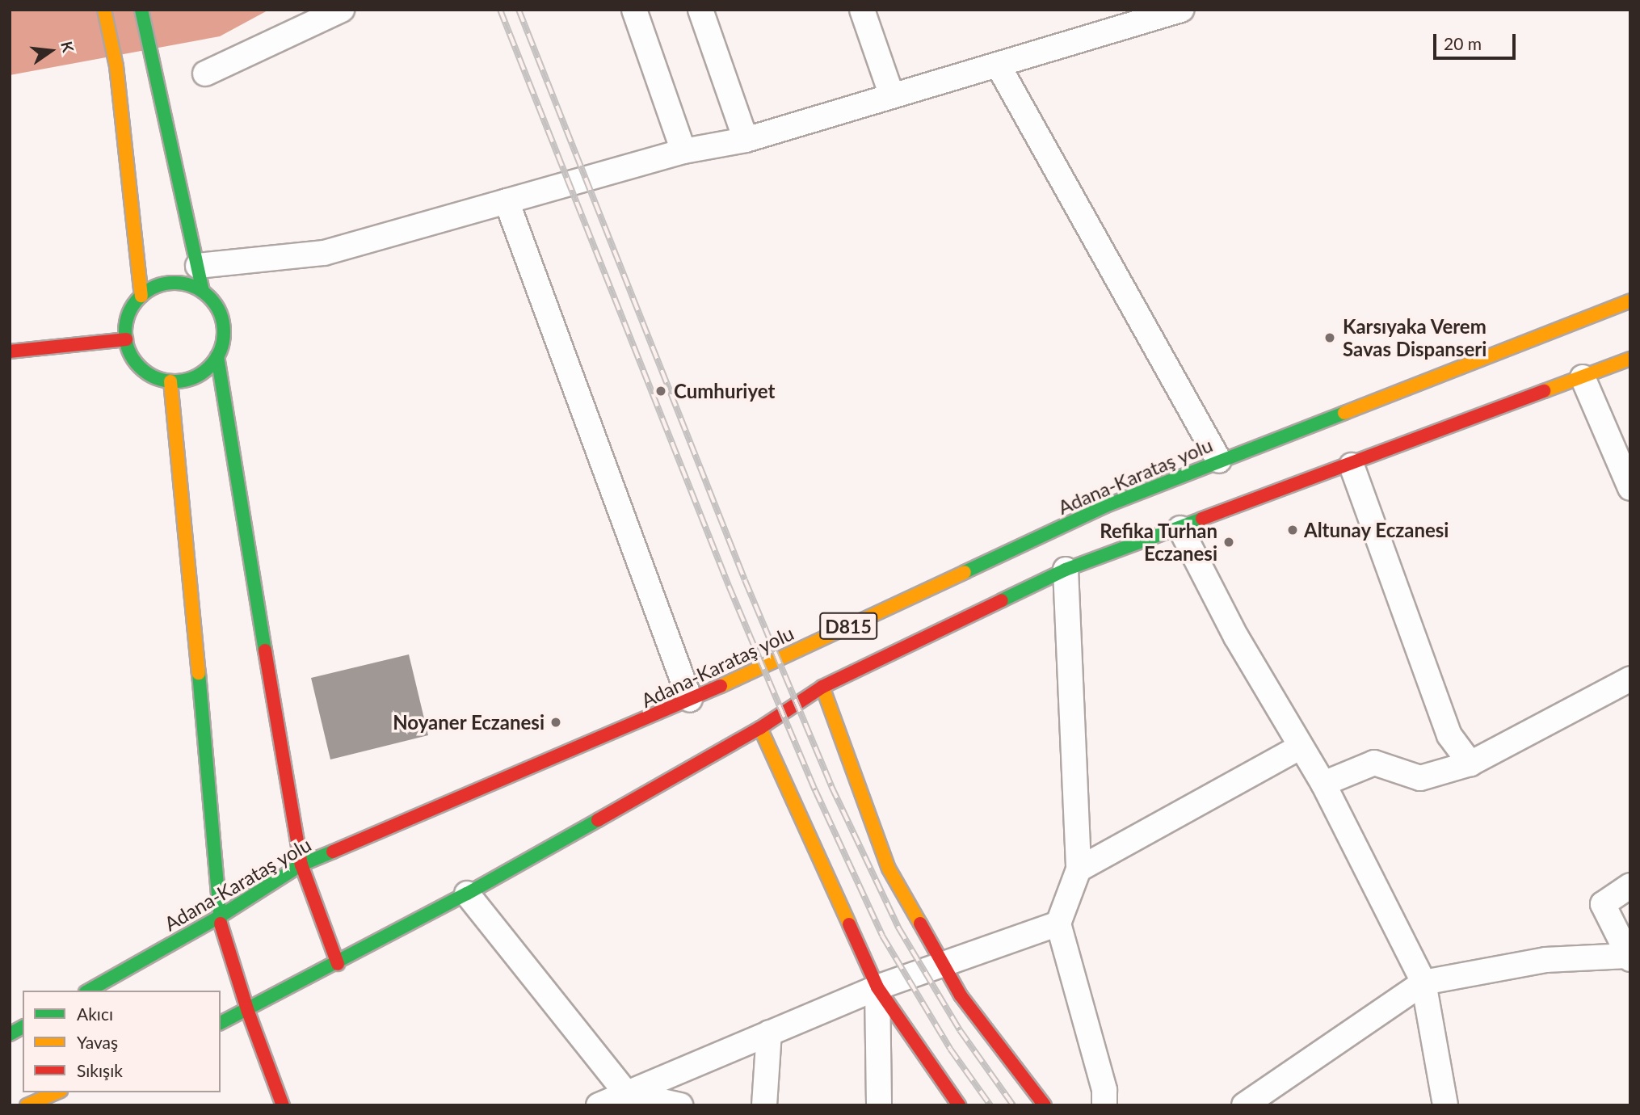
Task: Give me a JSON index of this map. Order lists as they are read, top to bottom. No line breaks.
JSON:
{"streets":{"main road":["Adana-Karataş yolu","D815"]},"places":["Karsıyaka Verem Savas Dispanseri","Cumhuriyet","Altunay Eczanesi","Refika Turhan Eczanesi","Noyaner Eczanesi"],"legend":["Akıcı","Yavaş","Sıkışık"],"scale_bar":"20 m","north":"right"}
